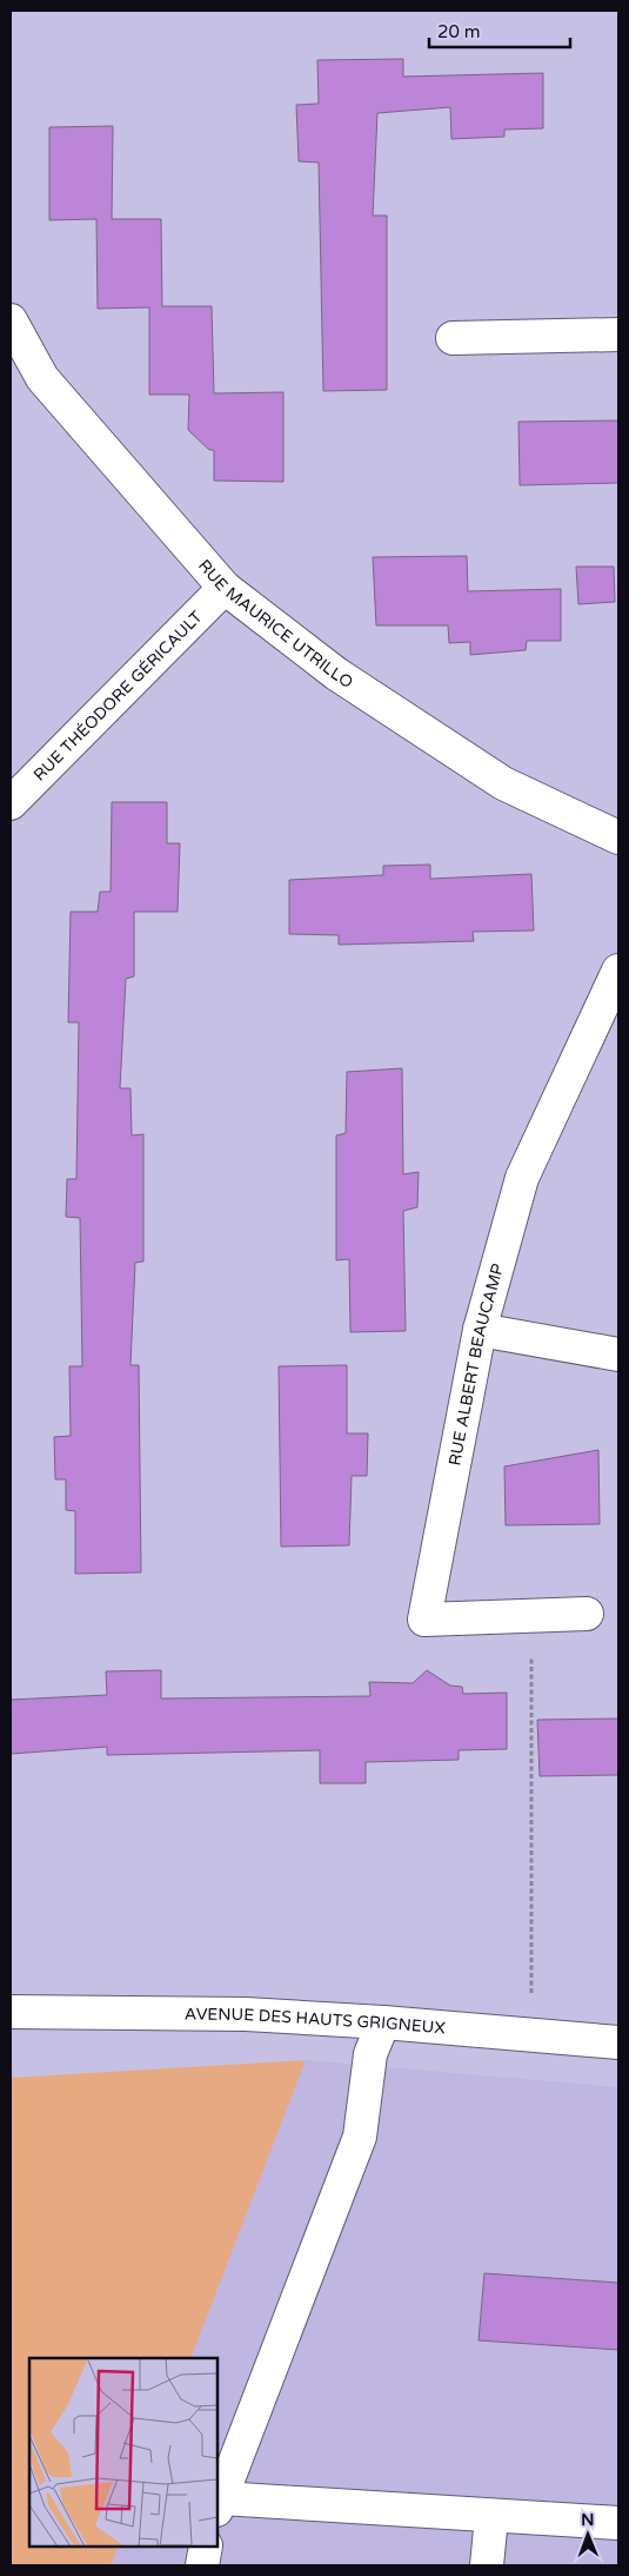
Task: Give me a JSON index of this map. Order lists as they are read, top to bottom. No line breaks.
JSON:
{"streets":{"street":["RUE MAURICE UTRILLO","RUE THÉODORE GÉRICAULT","RUE ALBERT BEAUCAMP","AVENUE DES HAUTS GRIGNEUX"]},"crossings":[["RUE MAURICE UTRILLO","RUE THÉODORE GÉRICAULT"]],"scale_bar":"20 m","north":"top"}
